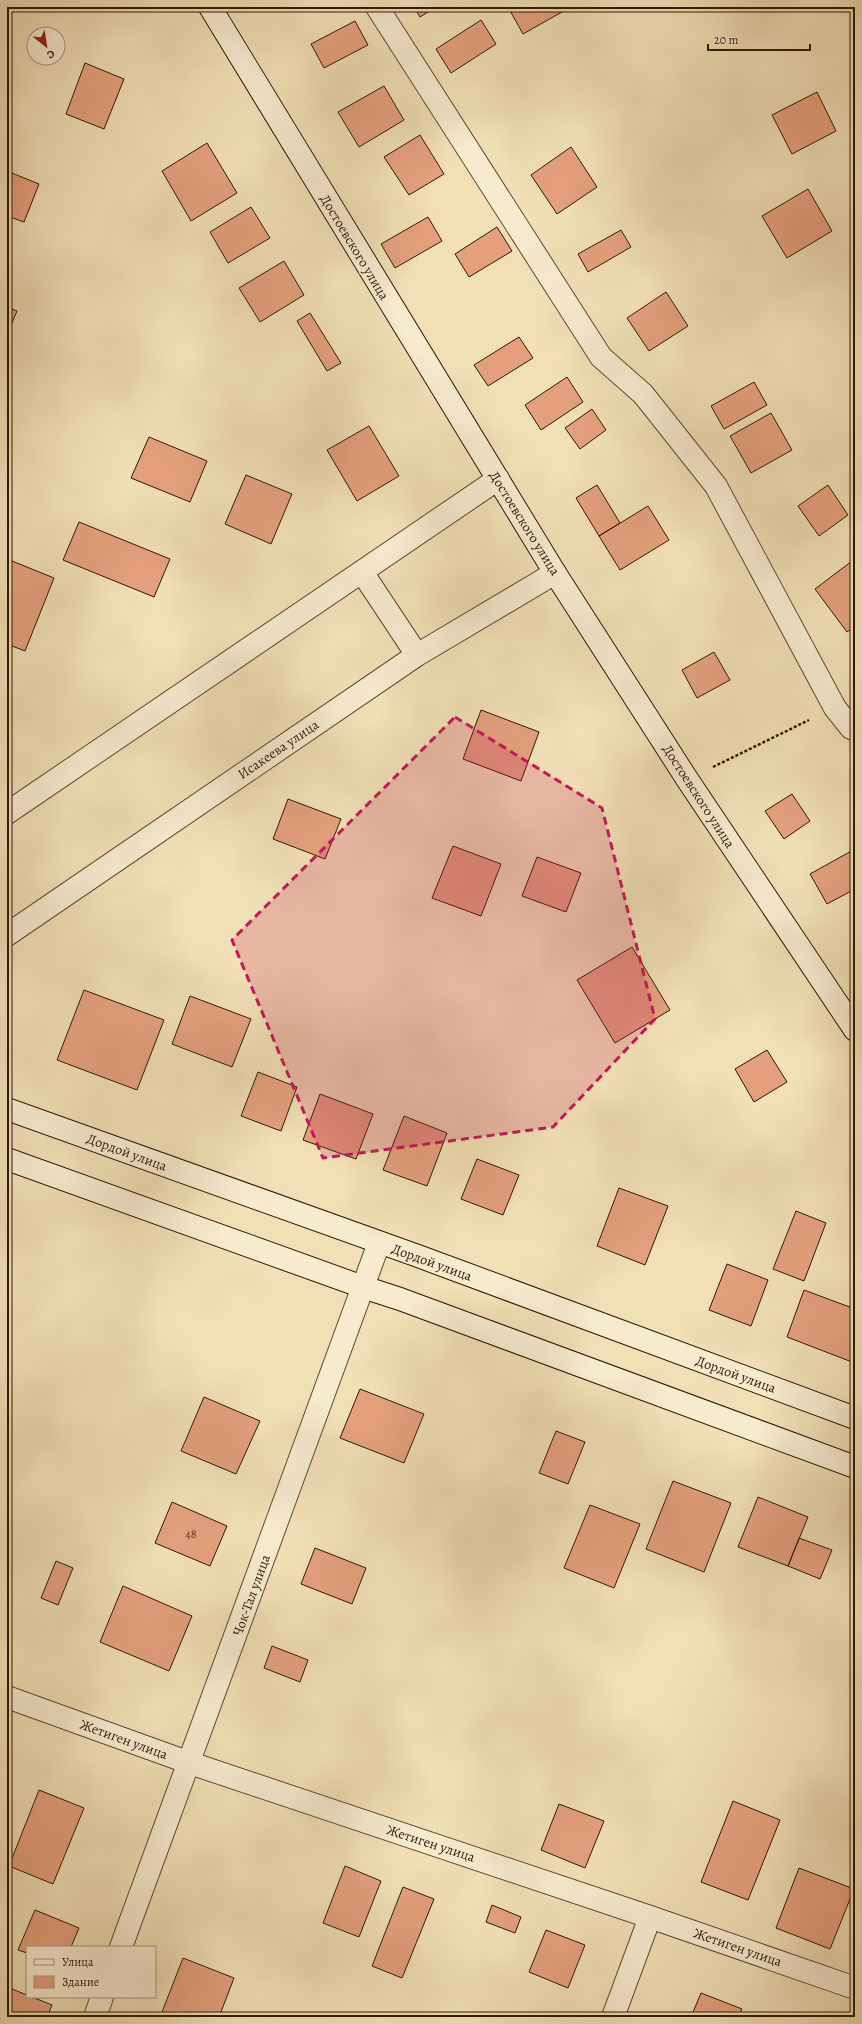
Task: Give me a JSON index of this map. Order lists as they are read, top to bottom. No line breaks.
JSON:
{"streets":{"street":["Достоевского улица","Исакеева улица","Дордой улица","Чок-Тал улица","Жетиген улица"]},"crossings":[["Достоевского улица","Исакеева улица"],["Дордой улица","Чок-Тал улица"],["Чок-Тал улица","Жетиген улица"]],"house_numbers":["48"],"legend":["Улица","Здание"],"scale_bar":"20 m","north":"bottom right"}
